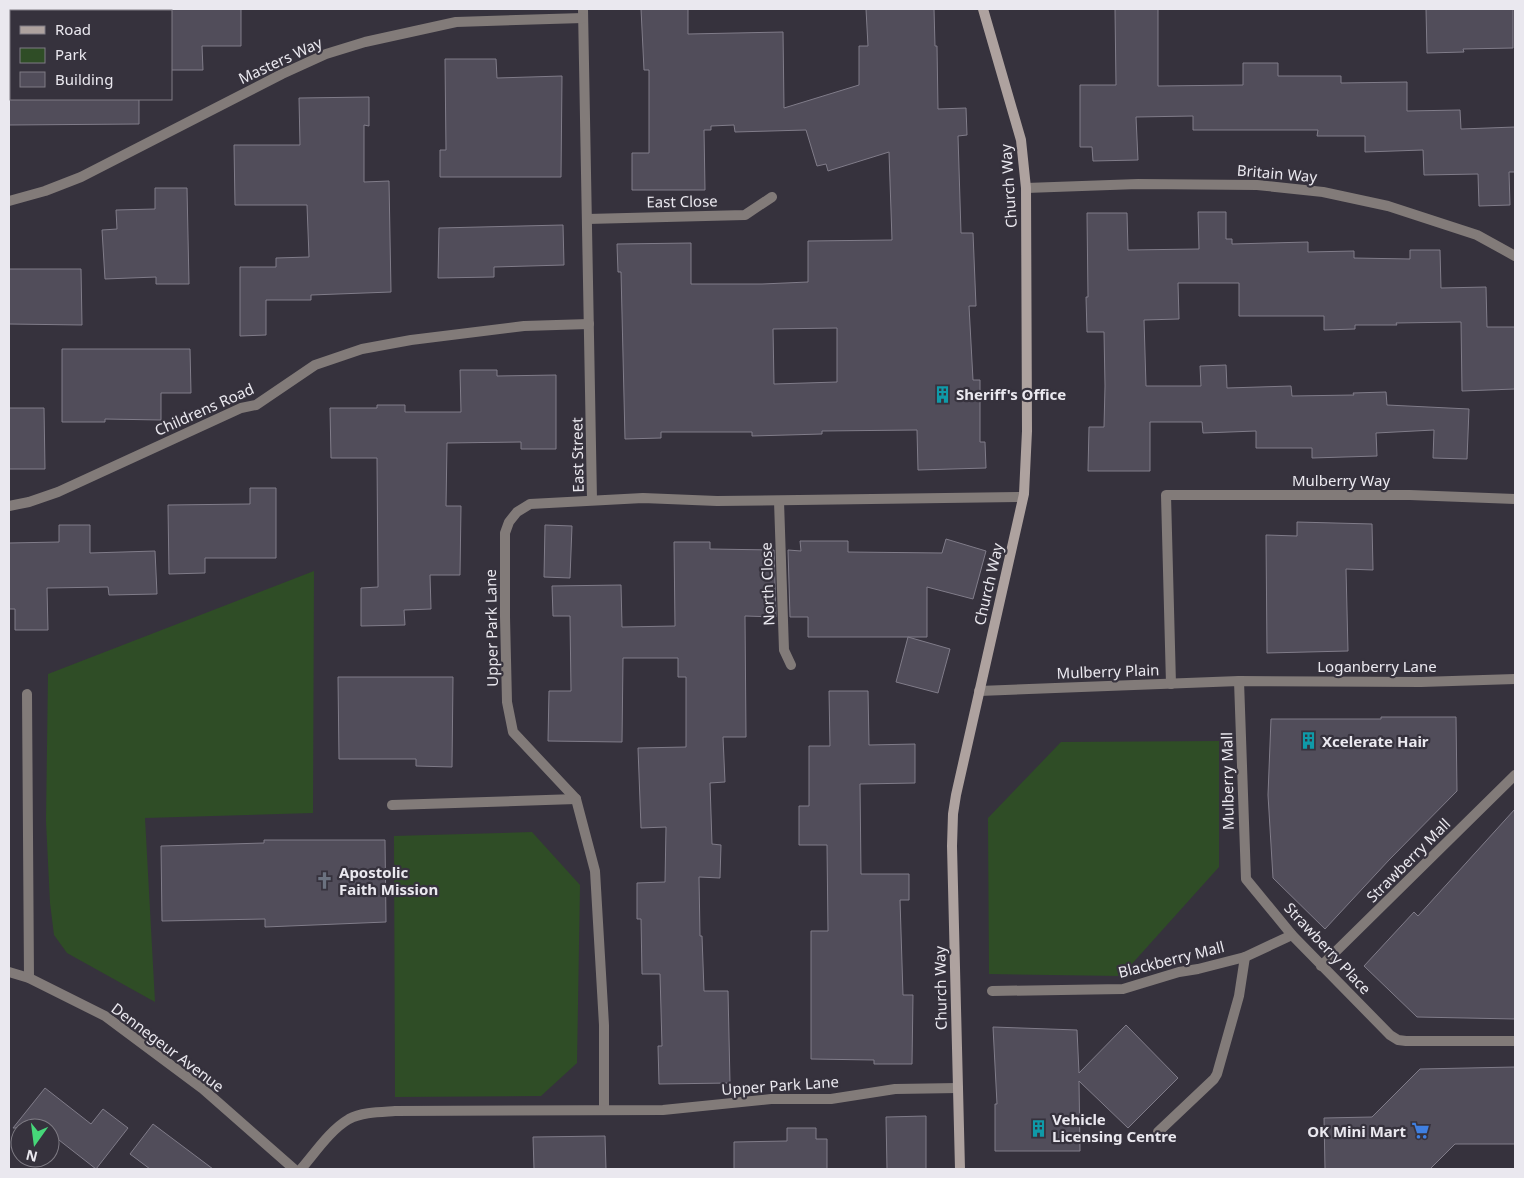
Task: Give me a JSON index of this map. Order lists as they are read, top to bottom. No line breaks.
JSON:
{"streets":{"street":["Masters Way","Britain Way","Church Way","East Close","Childrens Road","East Street","Mulberry Way","North Close","Upper Park Lane","Loganberry Lane","Mulberry Plain","Mulberry Mall","Strawberry Mall","Strawberry Place","Blackberry Mall","Dennegeur Avenue"]},"crossings":[["Masters Way","East Street"],["Britain Way","Church Way"],["Church Way","East Street"],["Church Way","Upper Park Lane"],["Church Way","Mulberry Plain"],["East Close","East Street"],["Childrens Road","East Street"],["East Street","North Close"],["East Street","Upper Park Lane"],["Mulberry Way","Mulberry Plain"],["Loganberry Lane","Mulberry Plain"],["Loganberry Lane","Mulberry Mall"],["Mulberry Plain","Mulberry Mall"],["Mulberry Mall","Strawberry Place"],["Strawberry Mall","Strawberry Place"],["Strawberry Place","Blackberry Mall"]],"places":{"building":["Sheriff's Office","Xcelerate Hair","Vehicle Licensing Centre"],"church":["Apostolic Faith Mission"],"supermarket":["OK Mini Mart"]},"legend":["Road","Park","Building"],"north":"bottom"}
